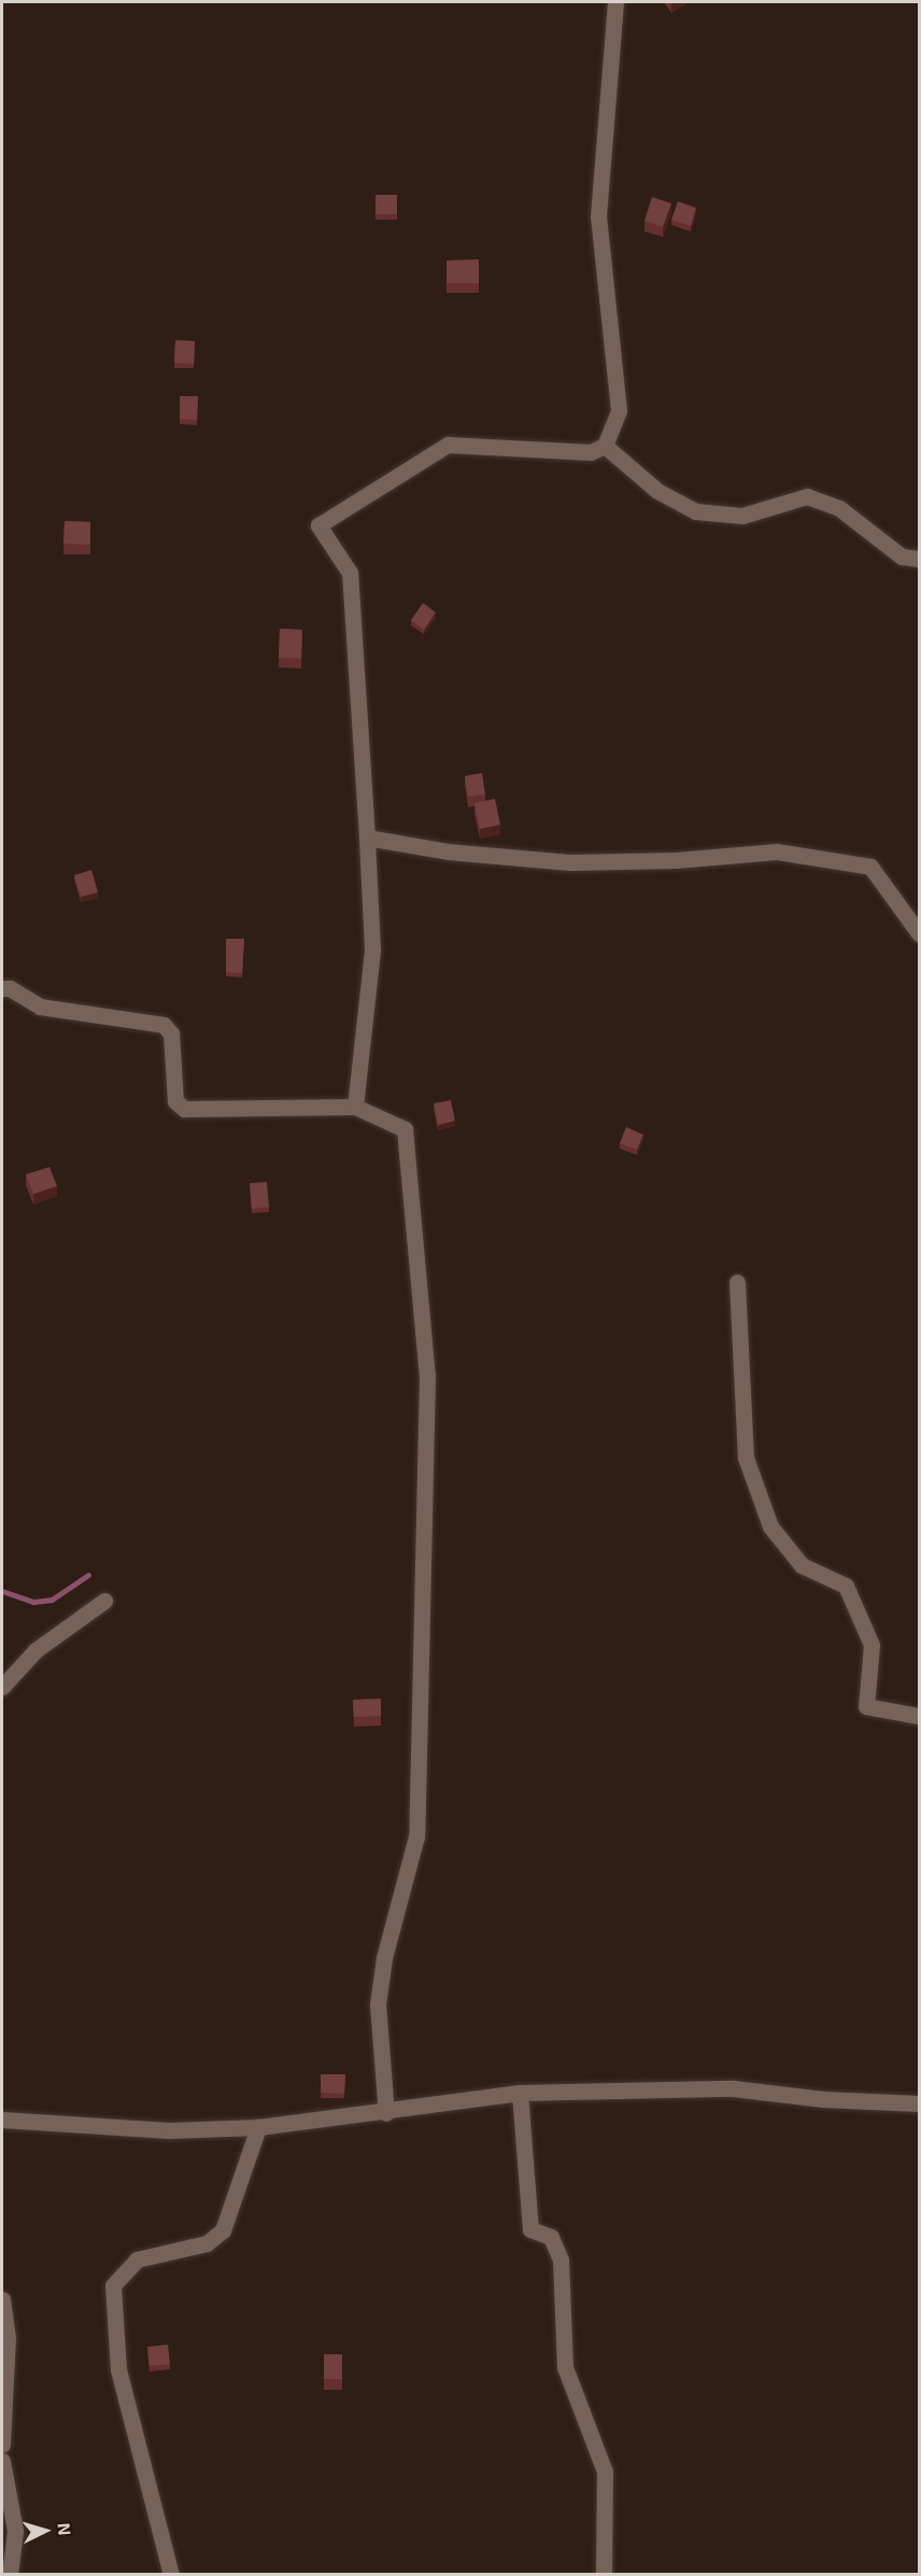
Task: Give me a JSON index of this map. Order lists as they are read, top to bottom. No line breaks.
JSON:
{"north":"right"}
